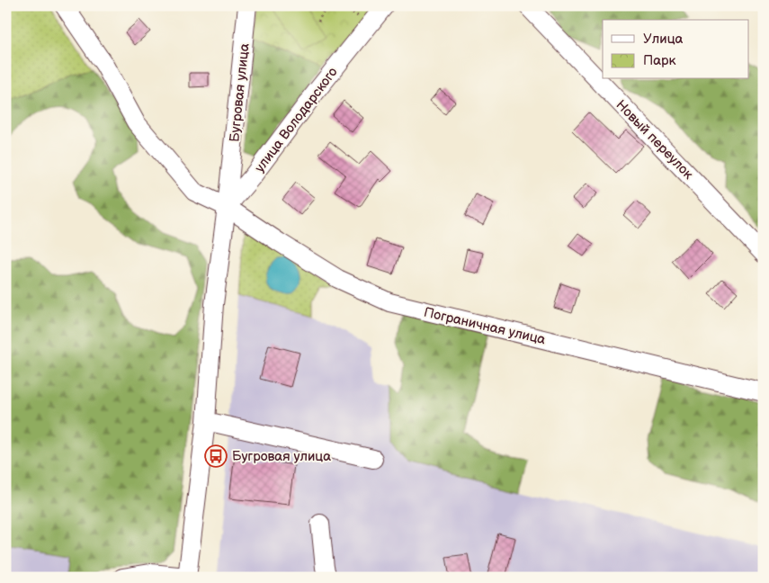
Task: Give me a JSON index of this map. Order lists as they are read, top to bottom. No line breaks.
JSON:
{"streets":{"street":["Бугровая улица","улица Володарского","Новый переулок","Пограничная улица"]},"crossings":[["Бугровая улица","улица Володарского"],["Бугровая улица","Пограничная улица"],["улица Володарского","Пограничная улица"]],"places":{"bus stop":["Бугровая улица"]},"legend":["Улица","Парк"]}
